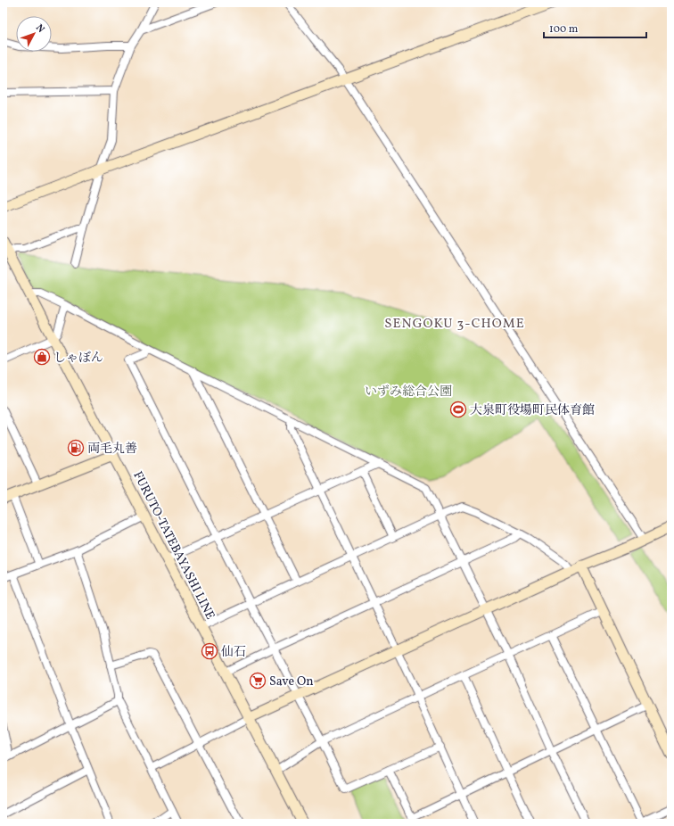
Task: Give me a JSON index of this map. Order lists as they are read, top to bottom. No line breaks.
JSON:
{"streets":{"street":["FURUTO-TATEBAYASHI LINE"]},"districts":["SENGOKU 3-CHOME"],"parks":["いずみ総合公園"],"places":{"shop":["しゃぼん"],"sports":["大泉町役場町民体育館"],"fuel station":["両毛丸善"],"bus stop":["仙石"],"supermarket":["Save On"]},"scale_bar":"100 m","north":"top right"}
